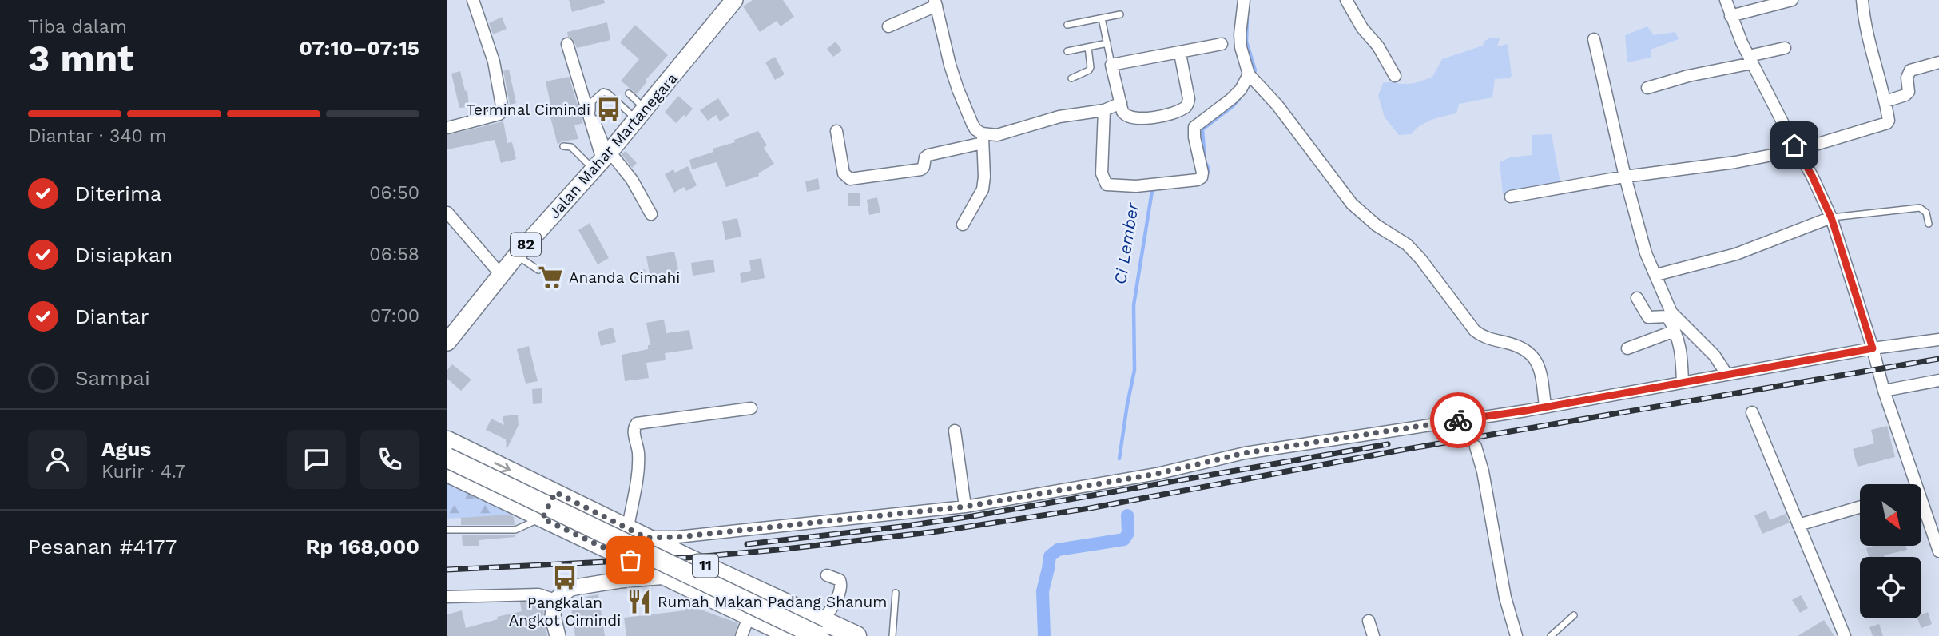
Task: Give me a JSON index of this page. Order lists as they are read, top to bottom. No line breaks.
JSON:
{"streets":{"highway":["11"],"main road":["Jalan Mahar Martanegara","82"]},"water":["Ci Lember"],"places":{"bus stop":["Terminal Cimindi","Pangkalan Angkot Cimindi"],"supermarket":["Ananda Cimahi"],"restaurant":["Rumah Makan Padang Shanum"]},"north":"bottom right","page":{"heading":["3 mnt","Tiba dalam","07:10–07:15"],"panel":["Agus","Kurir · 4.7","Pesanan #4177","Rp 168,000"],"bar":"Diantar · 340 m","list":[["Diterima","06:50"],["Disiapkan","06:58"],["Diantar","07:00"],"Sampai"]}}
